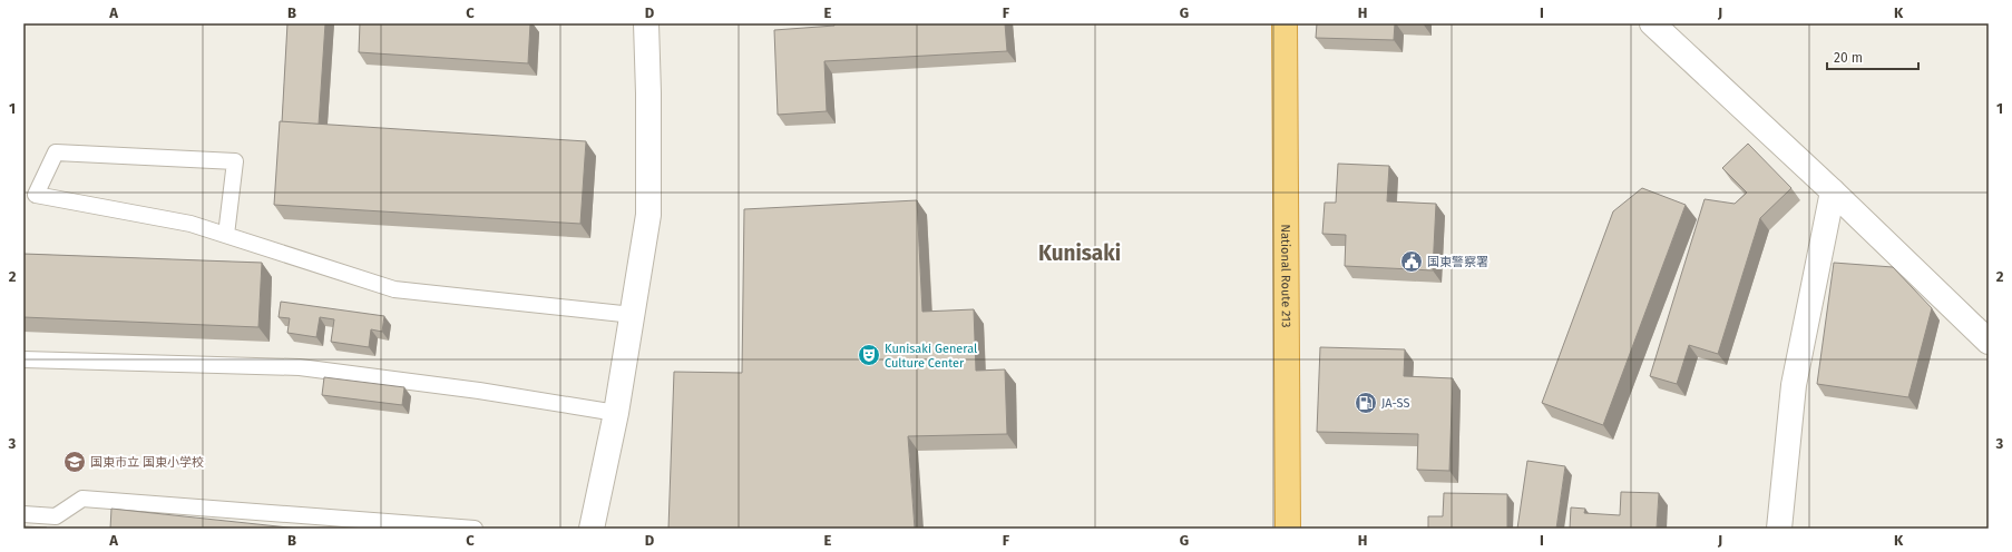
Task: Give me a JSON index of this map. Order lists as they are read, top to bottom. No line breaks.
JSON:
{"streets":{"highway":["National Route 213"]},"districts":["Kunisaki"],"places":{"public building":["国東警察署"],"theatre":["Kunisaki General Culture Center"],"fuel station":["JA-SS"],"school or university":["国東市立 国東小学校"]},"scale_bar":"20 m","grid":{"columns":["A","B","C","D","E","F","G","H","I","J","K"],"rows":["1","2","3"]}}
